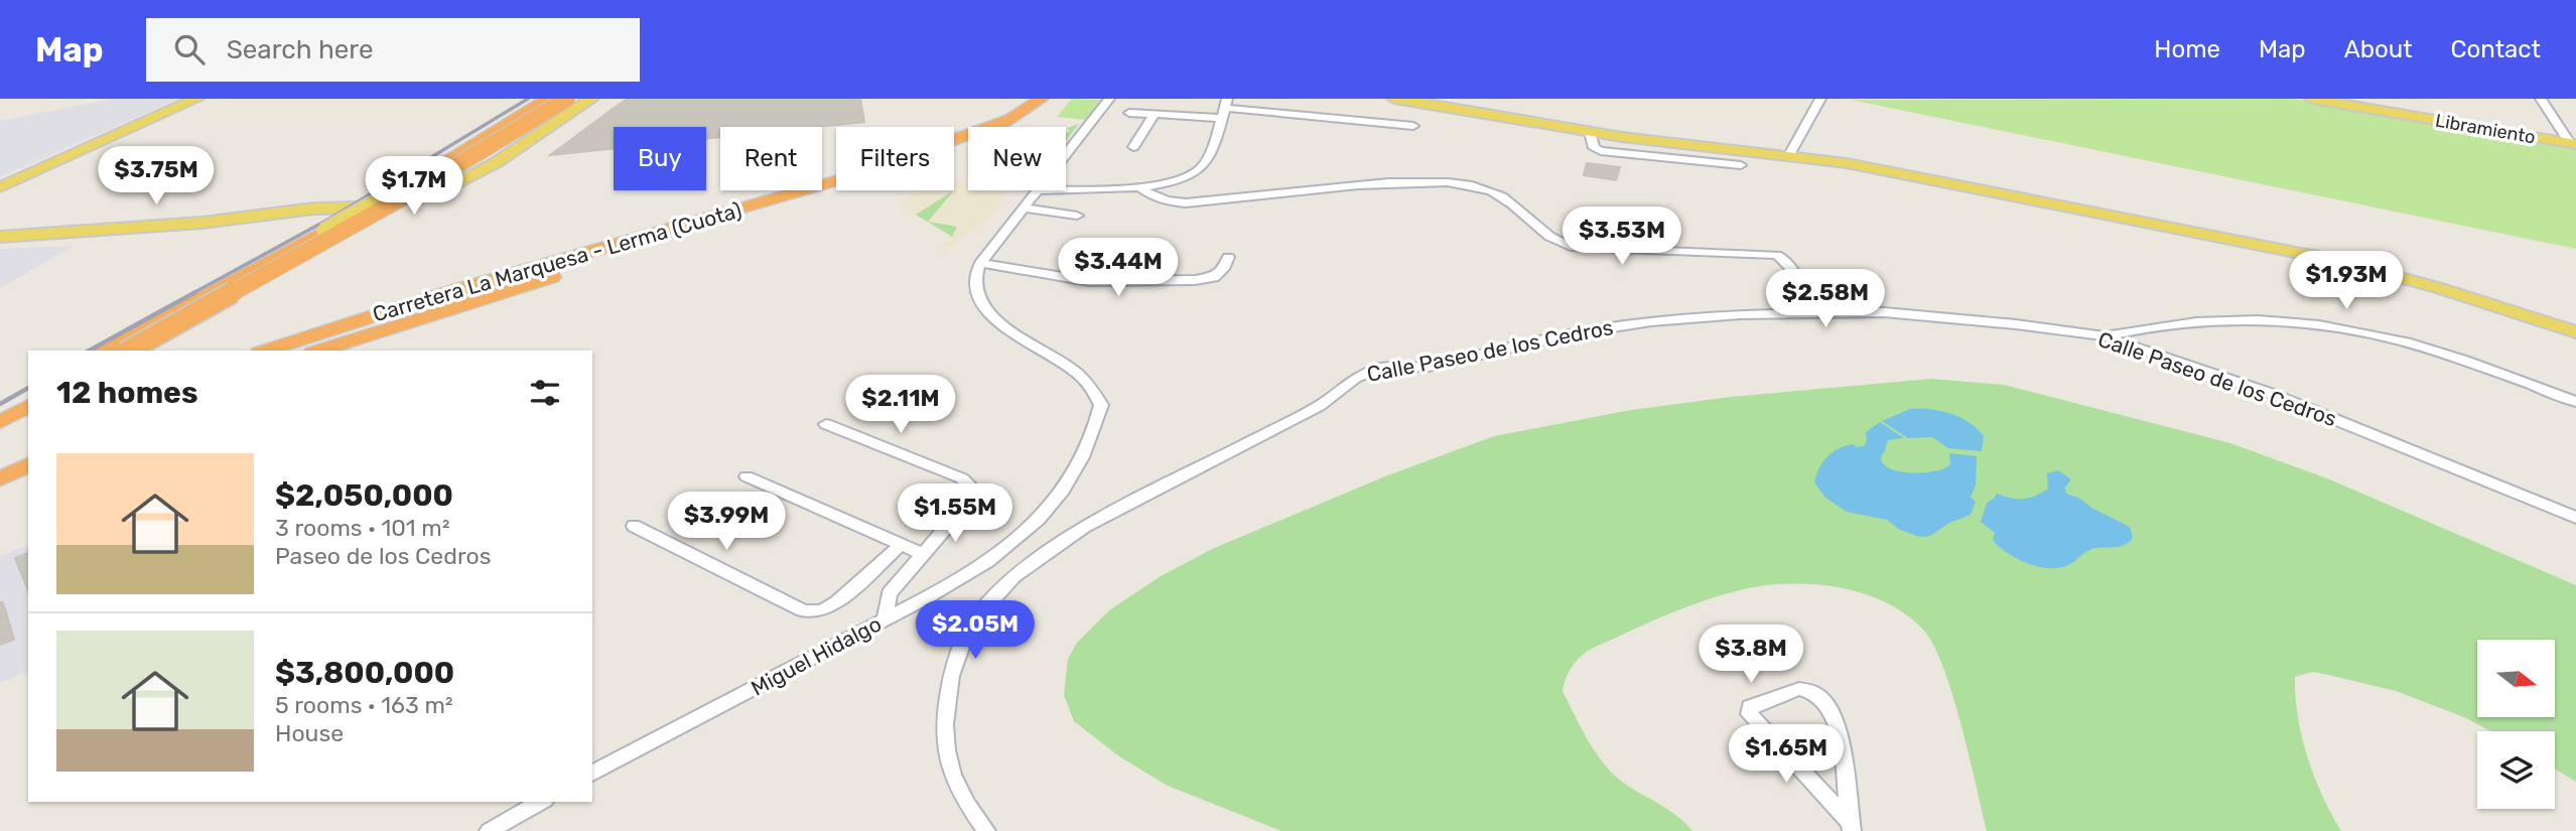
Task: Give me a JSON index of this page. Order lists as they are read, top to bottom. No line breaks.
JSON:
{"streets":{"highway":["Carretera La Marquesa - Lerma (Cuota)"],"main road":["Libramiento"],"street":["Calle Paseo de los Cedros","Miguel Hidalgo"]},"north":"right","page":{"header":"Map","search":"Search here","nav":["Home","Map","About","Contact"],"chip":["Buy","Rent","Filters","New"],"price":["$3.75M","$1.7M","$3.53M","$3.44M","$1.93M","$2.58M","$2.11M","$1.55M","$3.99M","$2.05M","$3.8M","$1.65M"],"heading":"12 homes","list":[{"name":"$2,050,000","note":"3 rooms · 101 m² · Paseo de los Cedros"},{"name":"$3,800,000","note":"5 rooms · 163 m² · House"}]}}
